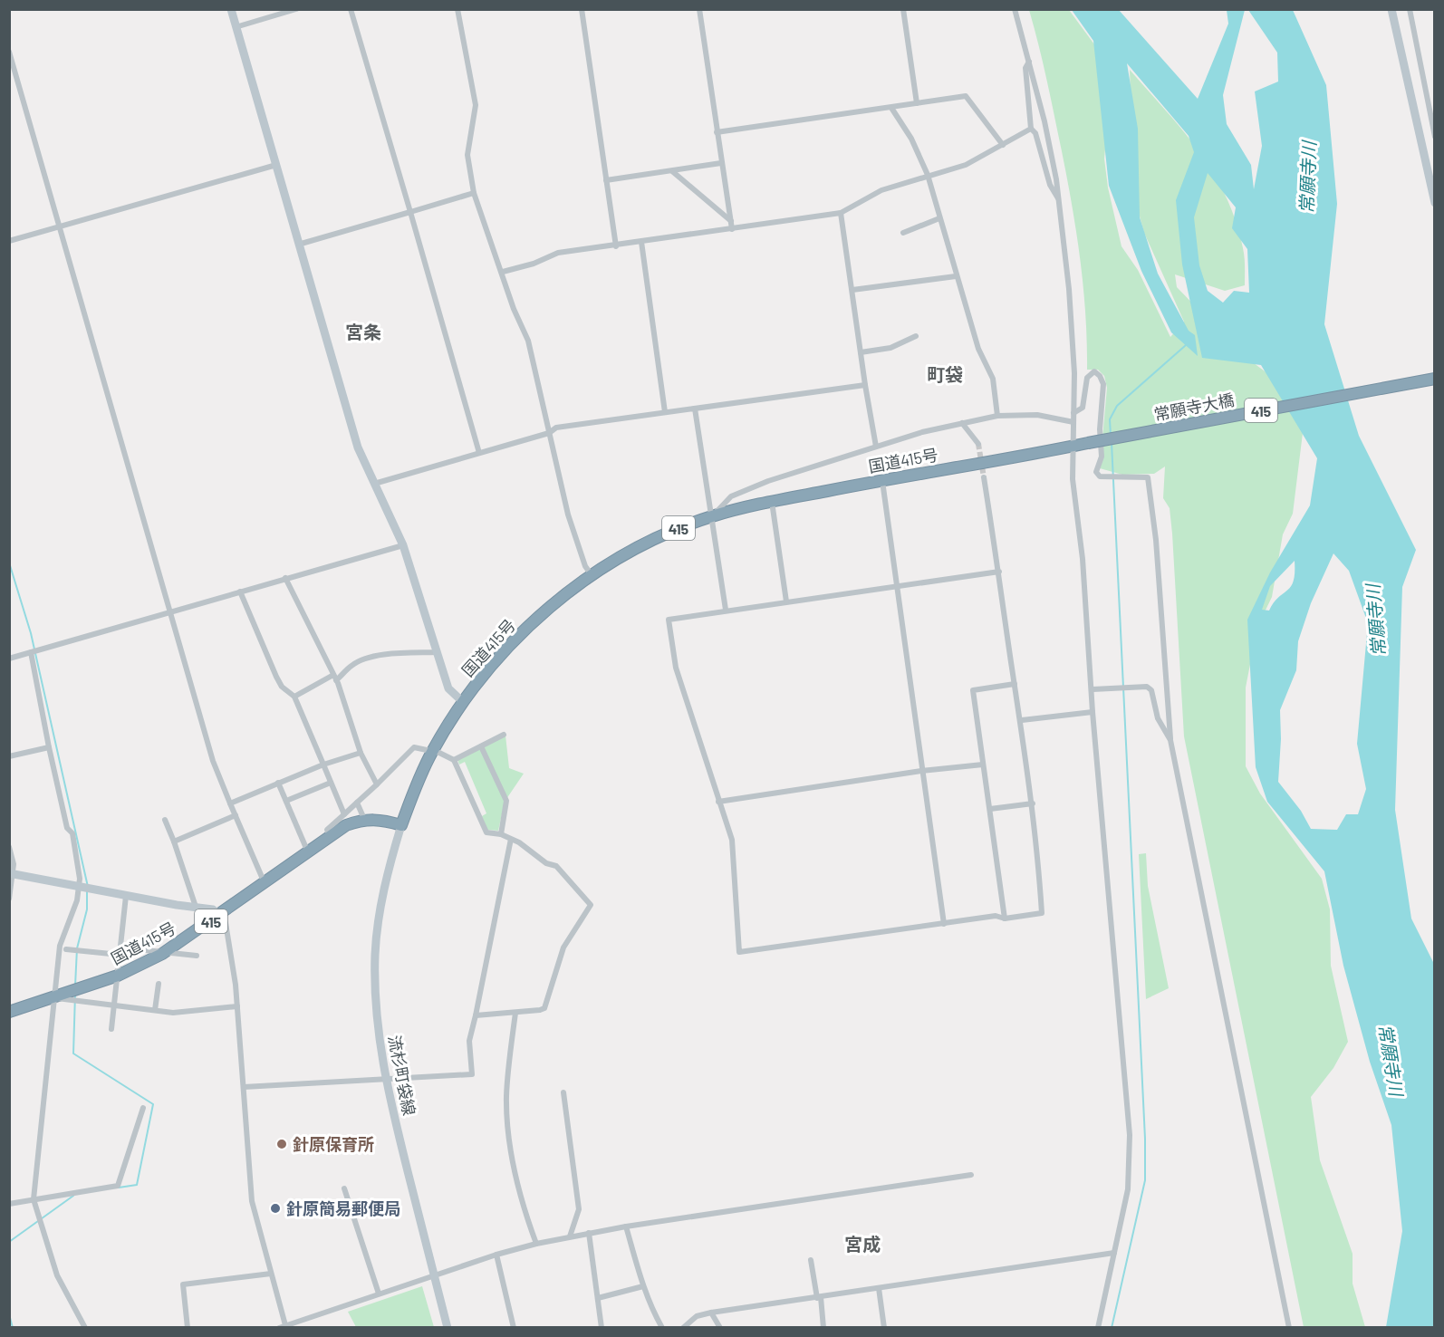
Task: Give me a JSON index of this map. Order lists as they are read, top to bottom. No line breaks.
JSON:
{"streets":{"highway":["常願寺大橋","415","国道415号"],"street":["流杉町袋線"]},"crossings":[["常願寺大橋","国道415号"],["国道415号","流杉町袋線"]],"districts":["宮条","町袋","宮成"],"water":["常願寺川"],"places":["針原保育所","針原簡易郵便局"]}
